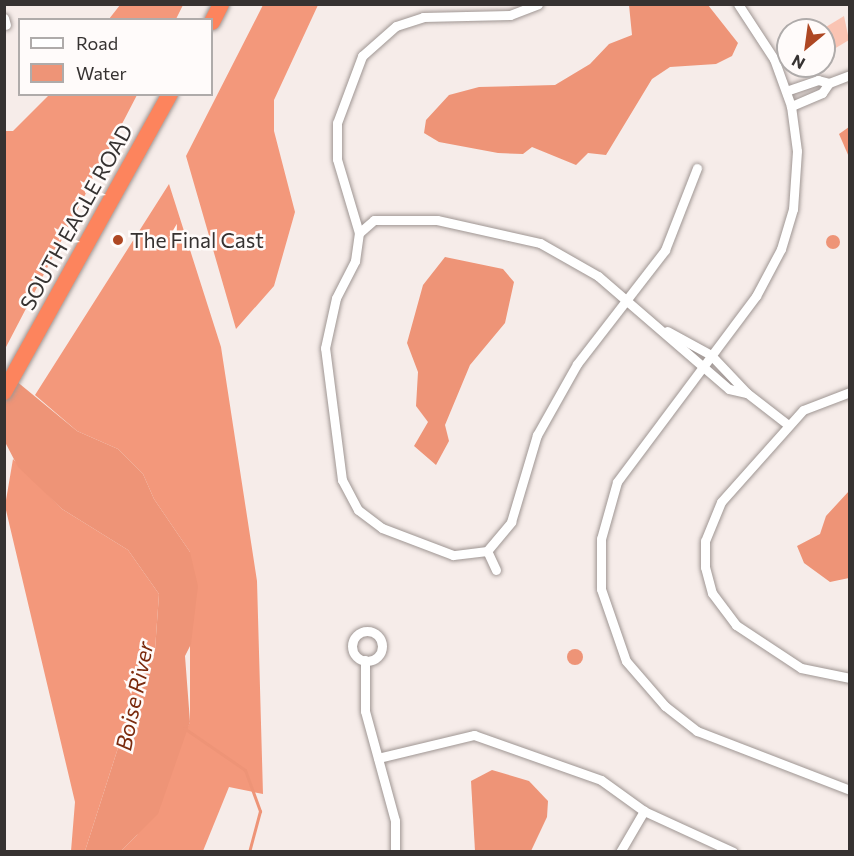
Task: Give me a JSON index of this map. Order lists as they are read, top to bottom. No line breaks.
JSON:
{"streets":{"highway":["SOUTH EAGLE ROAD"]},"water":["Boise River"],"places":["The Final Cast"],"legend":["Road","Water"],"north":"bottom left"}
